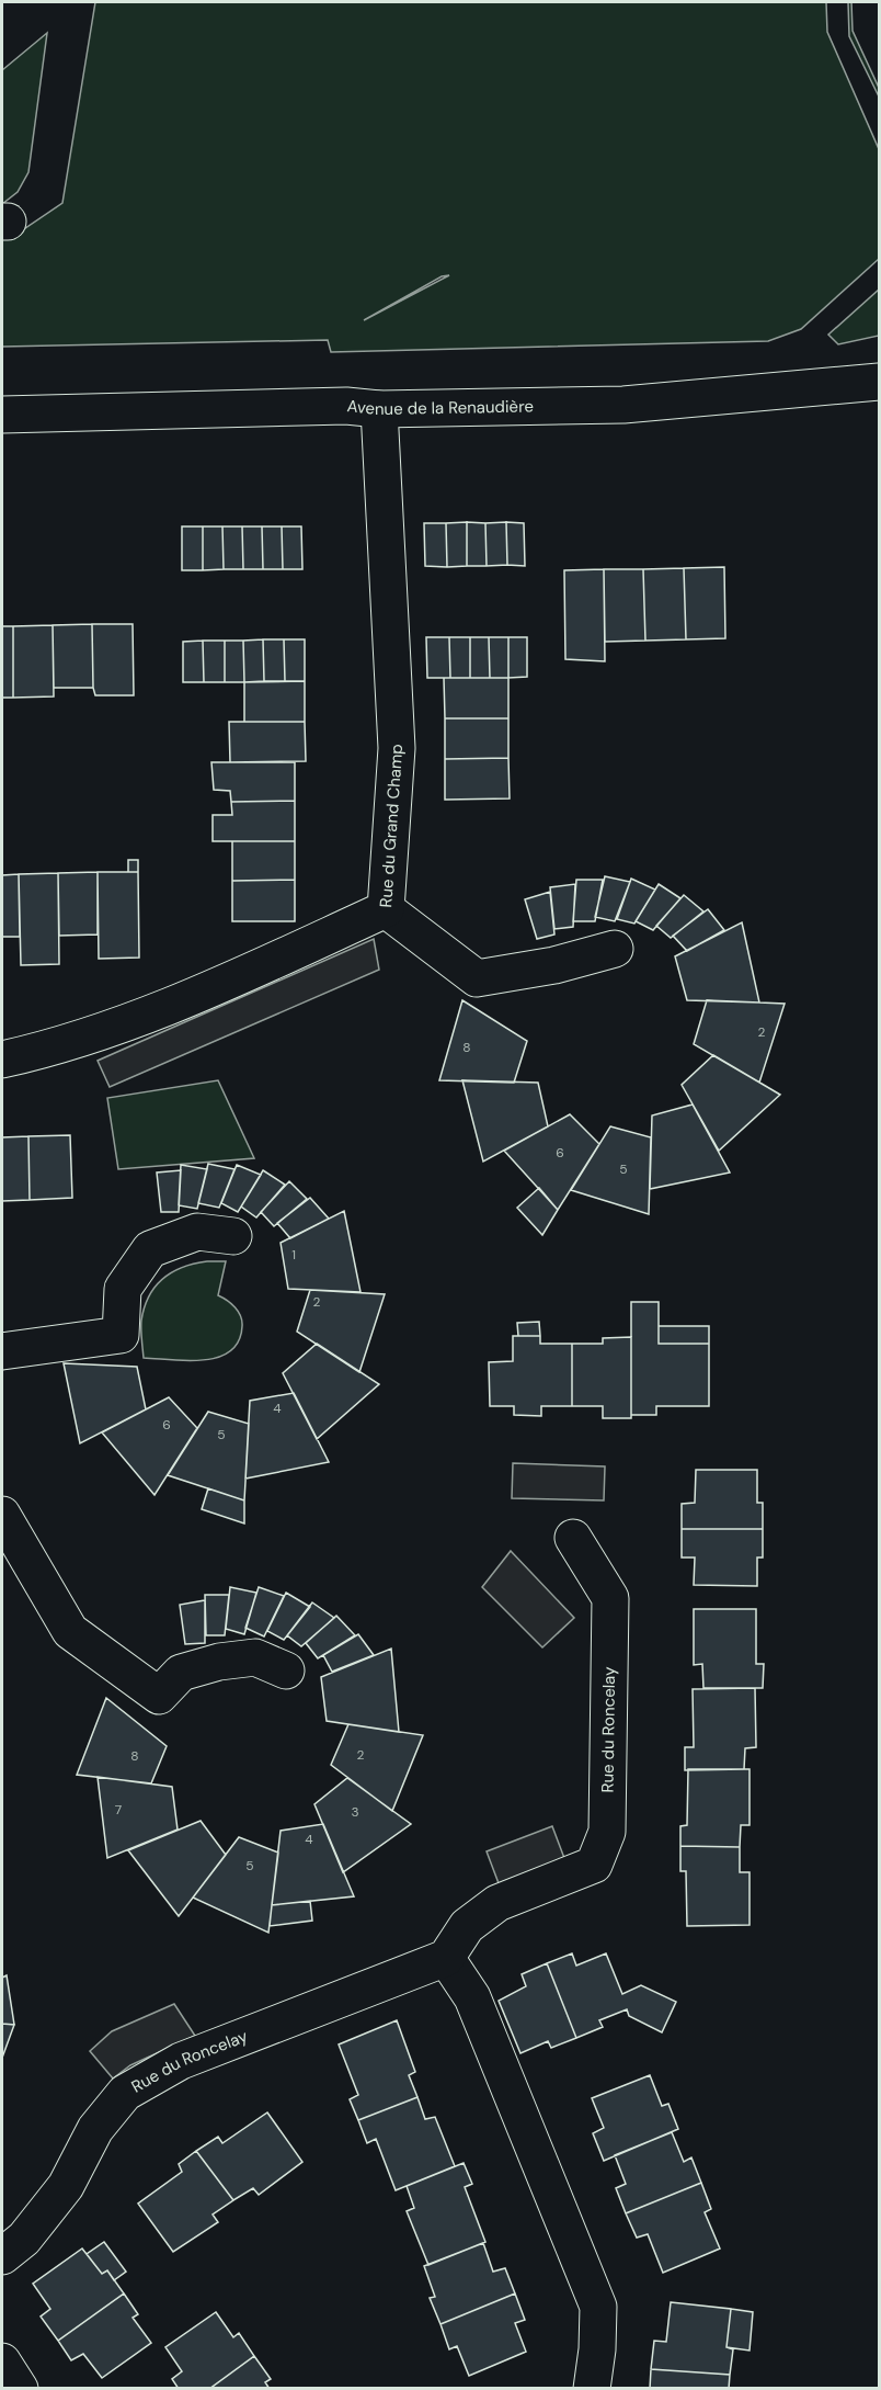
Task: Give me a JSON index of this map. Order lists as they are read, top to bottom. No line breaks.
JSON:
{"streets":{"street":["Avenue de la Renaudière","Rue du Grand Champ","Rue du Roncelay"]},"crossings":[["Avenue de la Renaudière","Rue du Grand Champ"]],"house_numbers":["2","8","6","5","1","2","4","6","5","2","8","7","3","4","5"]}
